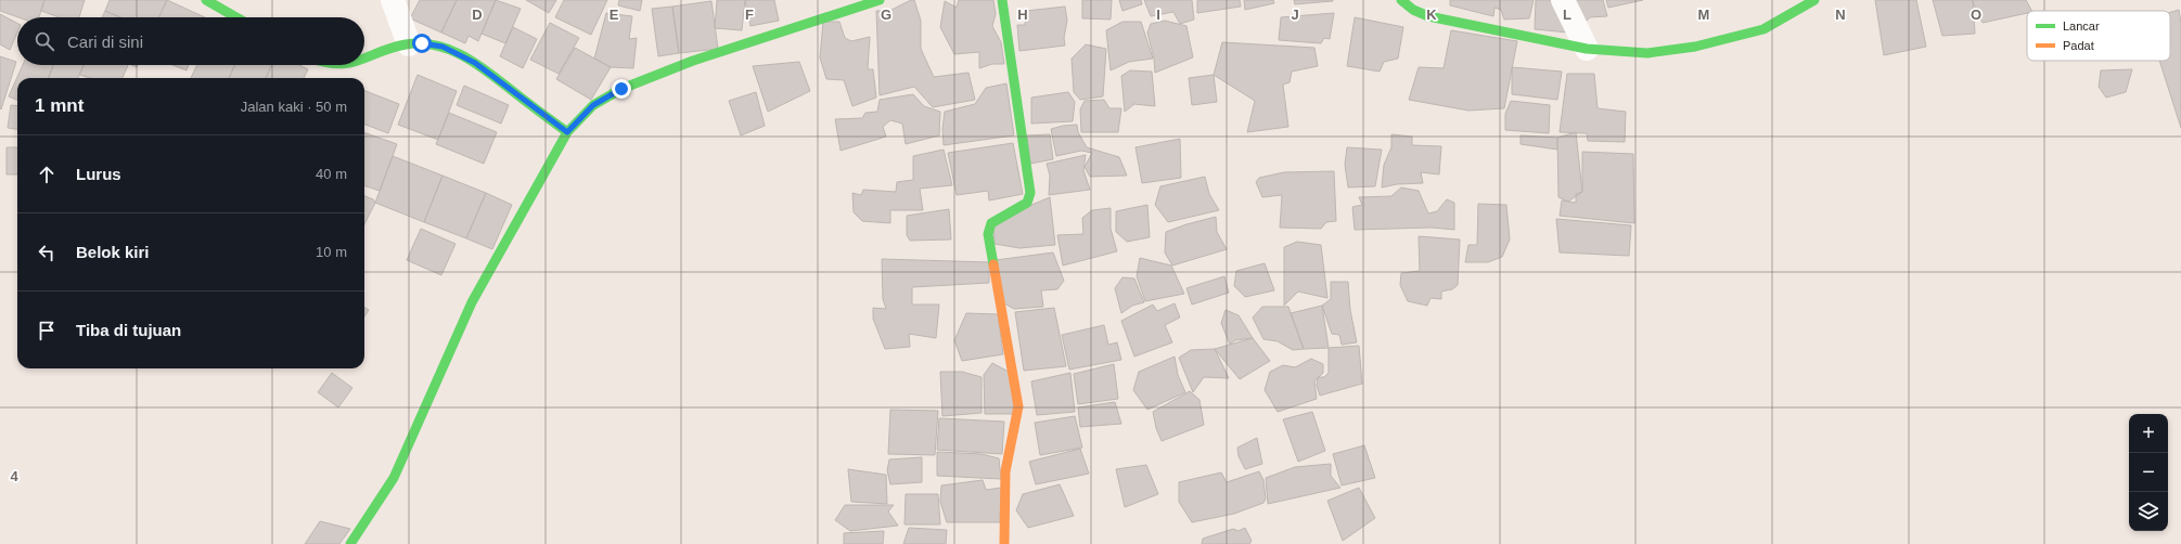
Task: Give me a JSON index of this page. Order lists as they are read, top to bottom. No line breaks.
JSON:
{"legend":["Lancar","Padat"],"page":{"search":"Cari di sini","heading":["1 mnt","Jalan kaki · 50 m"],"list":[["Lurus","40 m"],["Belok kiri","10 m"],"Tiba di tujuan"],"map_buttons":["+","−"]},"grid":{"columns":["D","E","F","G","H","I","J","K","L","M","N","O"],"rows":["4"]}}
